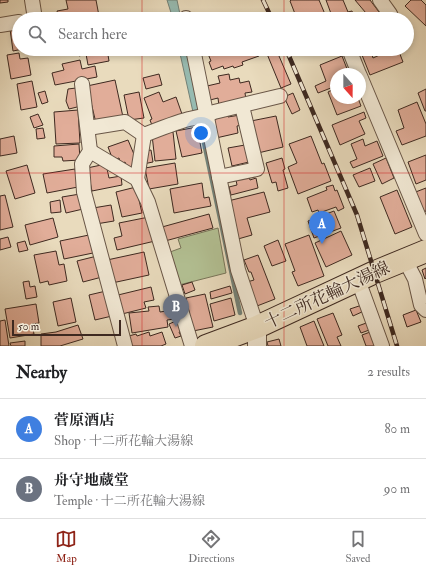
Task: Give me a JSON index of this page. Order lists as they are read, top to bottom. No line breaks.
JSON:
{"streets":{"main road":["十二所花輪大湯線"]},"scale_bar":"50 m","north":"bottom","page":{"search":"Search here","pins":["A","B"],"scale":"50 m","heading":["Nearby","2 results"],"list":[{"mark":"A","name":"菅原酒店","note":"Shop · 十二所花輪大湯線","value":"80 m"},{"mark":"B","name":"舟守地蔵堂","note":"Temple · 十二所花輪大湯線","value":"90 m"}],"nav":["Map","Directions","Saved"]}}
